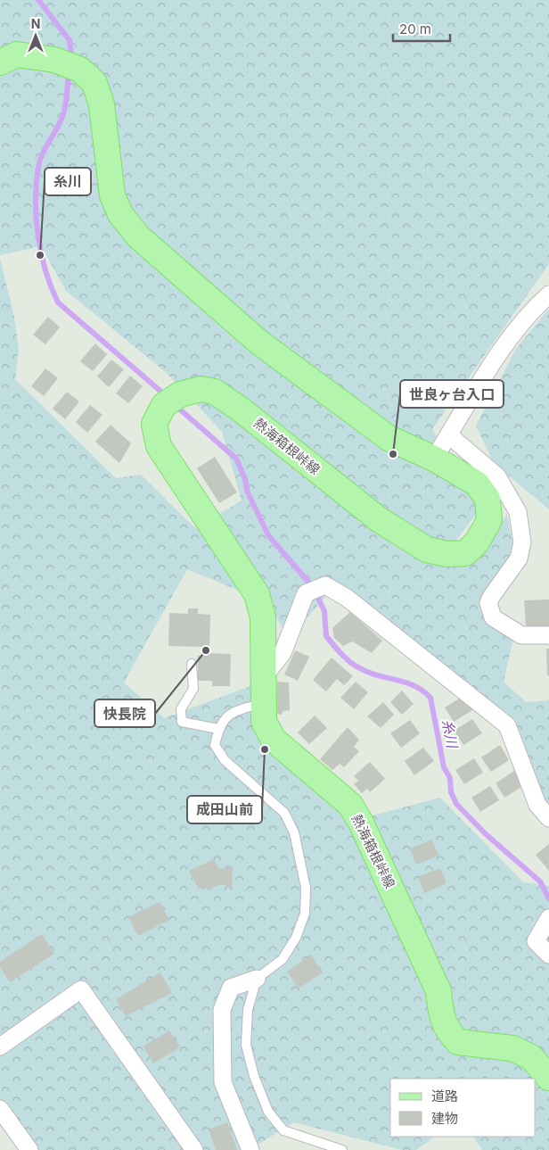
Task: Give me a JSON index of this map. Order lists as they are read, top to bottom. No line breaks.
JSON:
{"streets":{"main road":["熱海箱根峠線"]},"water":["糸川"],"places":["糸川","世良ヶ台入口","快長院","成田山前"],"legend":["道路","建物"],"scale_bar":"20 m","north":"top"}
